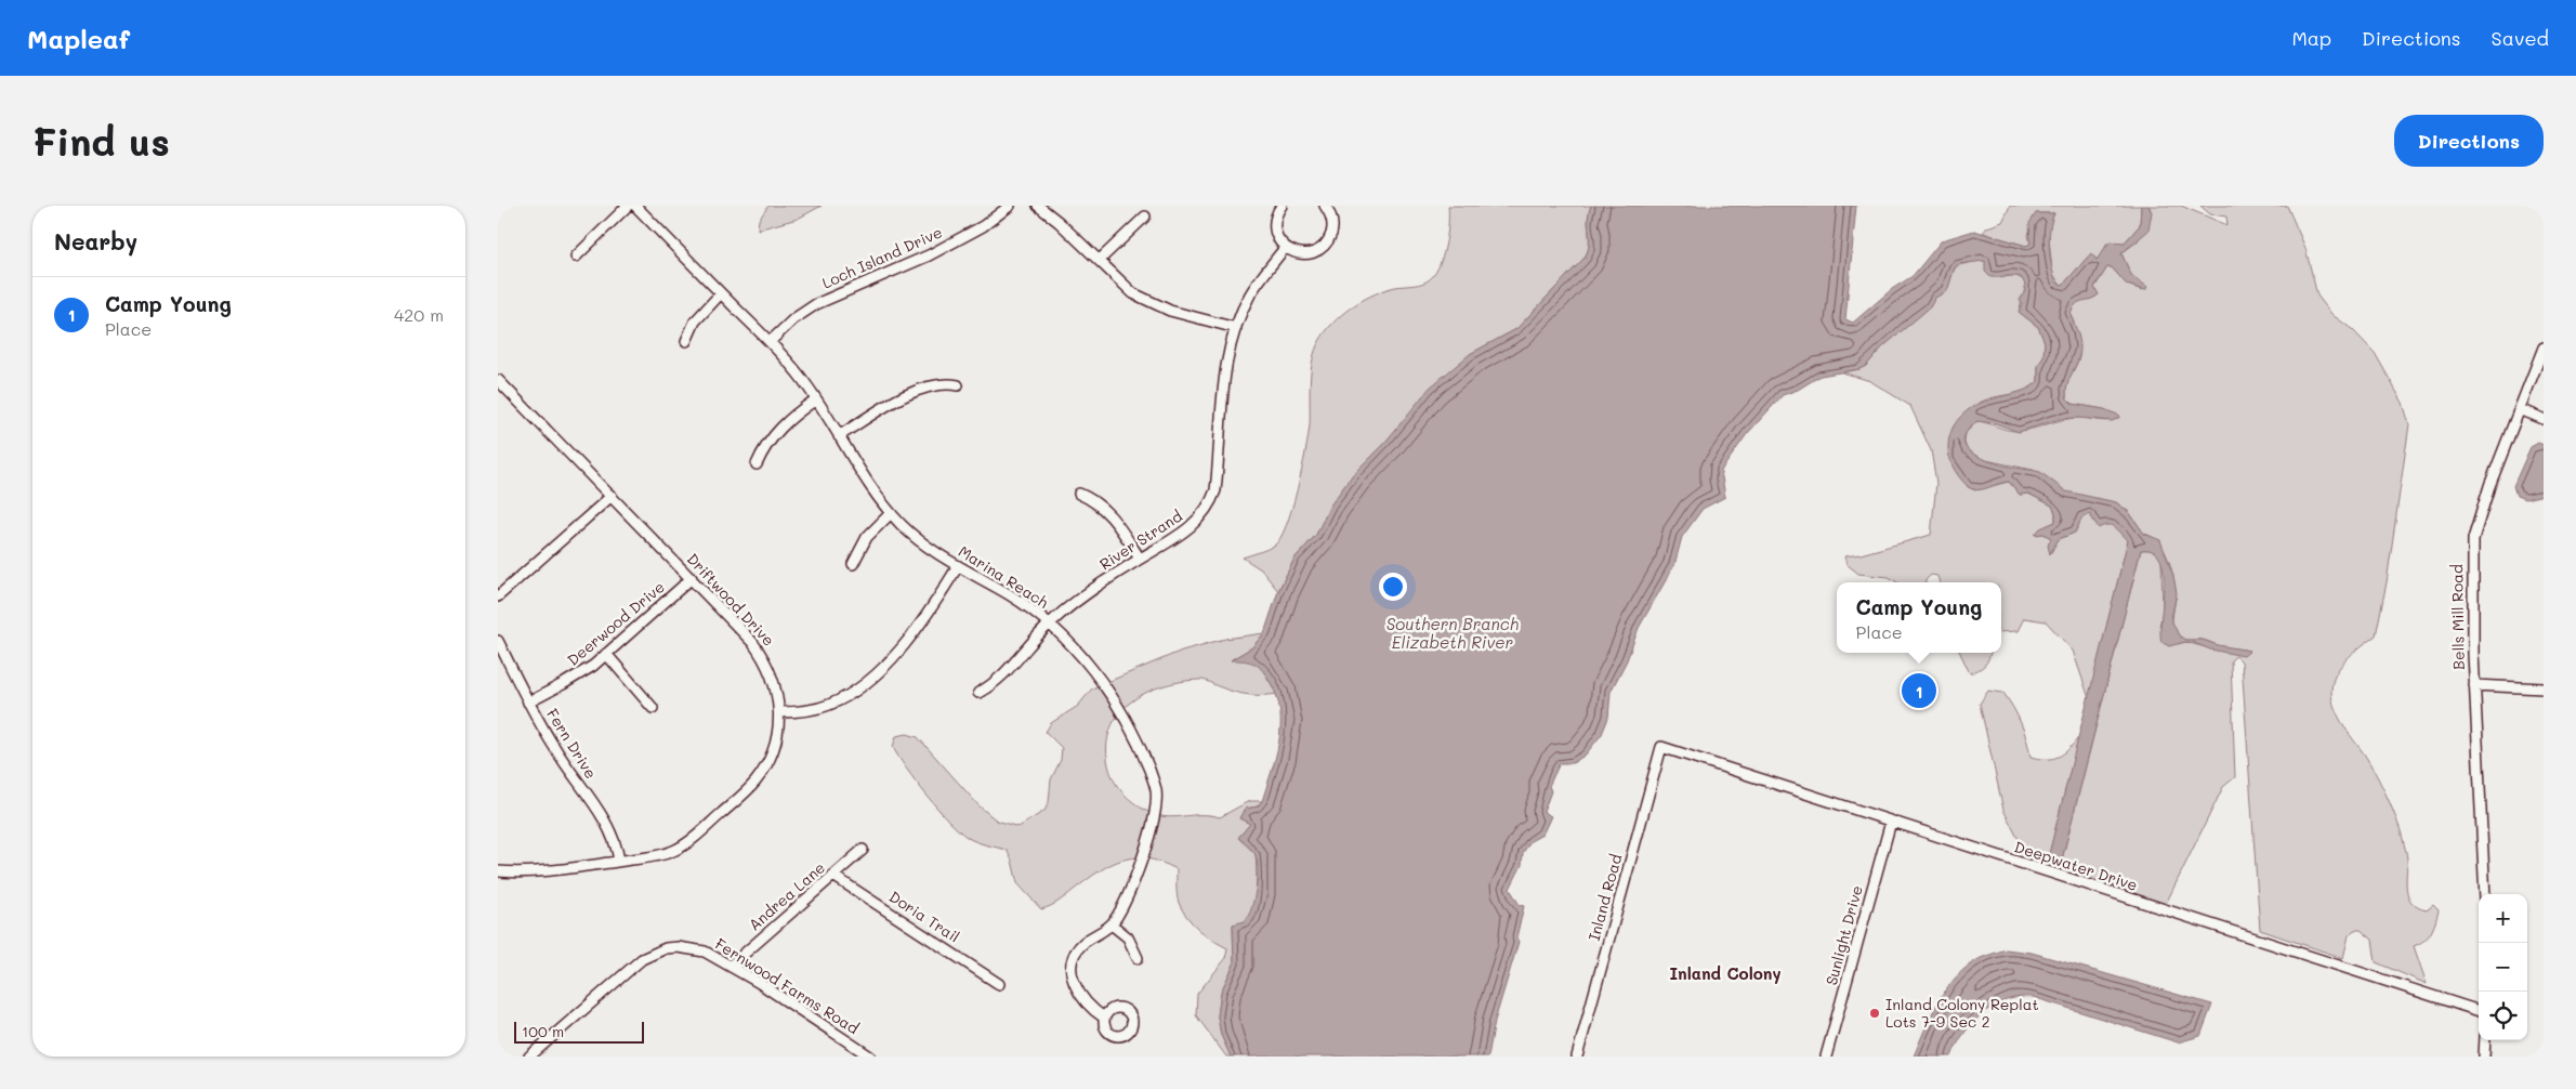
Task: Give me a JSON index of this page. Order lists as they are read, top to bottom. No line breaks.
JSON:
{"streets":{"street":["Loch Island Drive","River Strand","Marina Reach","Driftwood Drive","Bells Mill Road","Deerwood Drive","Fern Drive","Deepwater Drive","Andrea Lane","Inland Road","Doria Trail","Sunlight Drive","Fernwood Farms Road"]},"crossings":[["Loch Island Drive","Marina Reach"],["River Strand","Marina Reach"],["Driftwood Drive","Deerwood Drive"],["Driftwood Drive","Fern Drive"],["Deerwood Drive","Fern Drive"],["Deepwater Drive","Inland Road"],["Deepwater Drive","Sunlight Drive"],["Andrea Lane","Doria Trail"],["Andrea Lane","Fernwood Farms Road"]],"districts":["Inland Colony"],"water":["Southern Branch Elizabeth River"],"places":["Inland Colony Replat Lots 7-9 Sec 2"],"scale_bar":"100 m","page":{"header":"Mapleaf","nav":["Map","Directions","Saved"],"buttons":"Directions","title":"Find us","heading":"Nearby","list":[{"mark":"1","name":"Camp Young","note":"Place","value":"420 m"}],"popup":["Camp Young","Place"],"pins":"1","map_buttons":["+","−"],"scale":"100 m"}}
